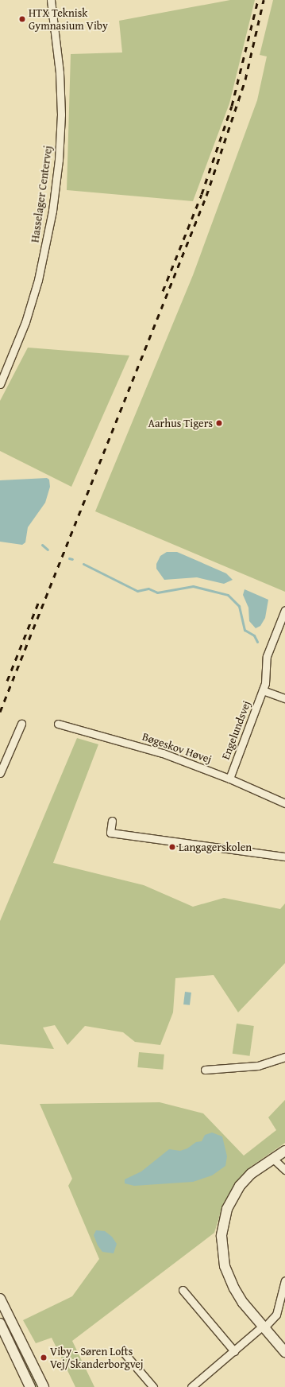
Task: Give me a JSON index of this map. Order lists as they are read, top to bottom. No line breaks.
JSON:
{"streets":{"street":["Hasselager Centervej","Engelundsvej","Bøgeskov Høvej"]},"crossings":[["Engelundsvej","Bøgeskov Høvej"]],"places":["HTX Teknisk Gymnasium Viby","Aarhus Tigers","Langagerskolen","Viby - Søren Lofts Vej/Skanderborgvej"]}
